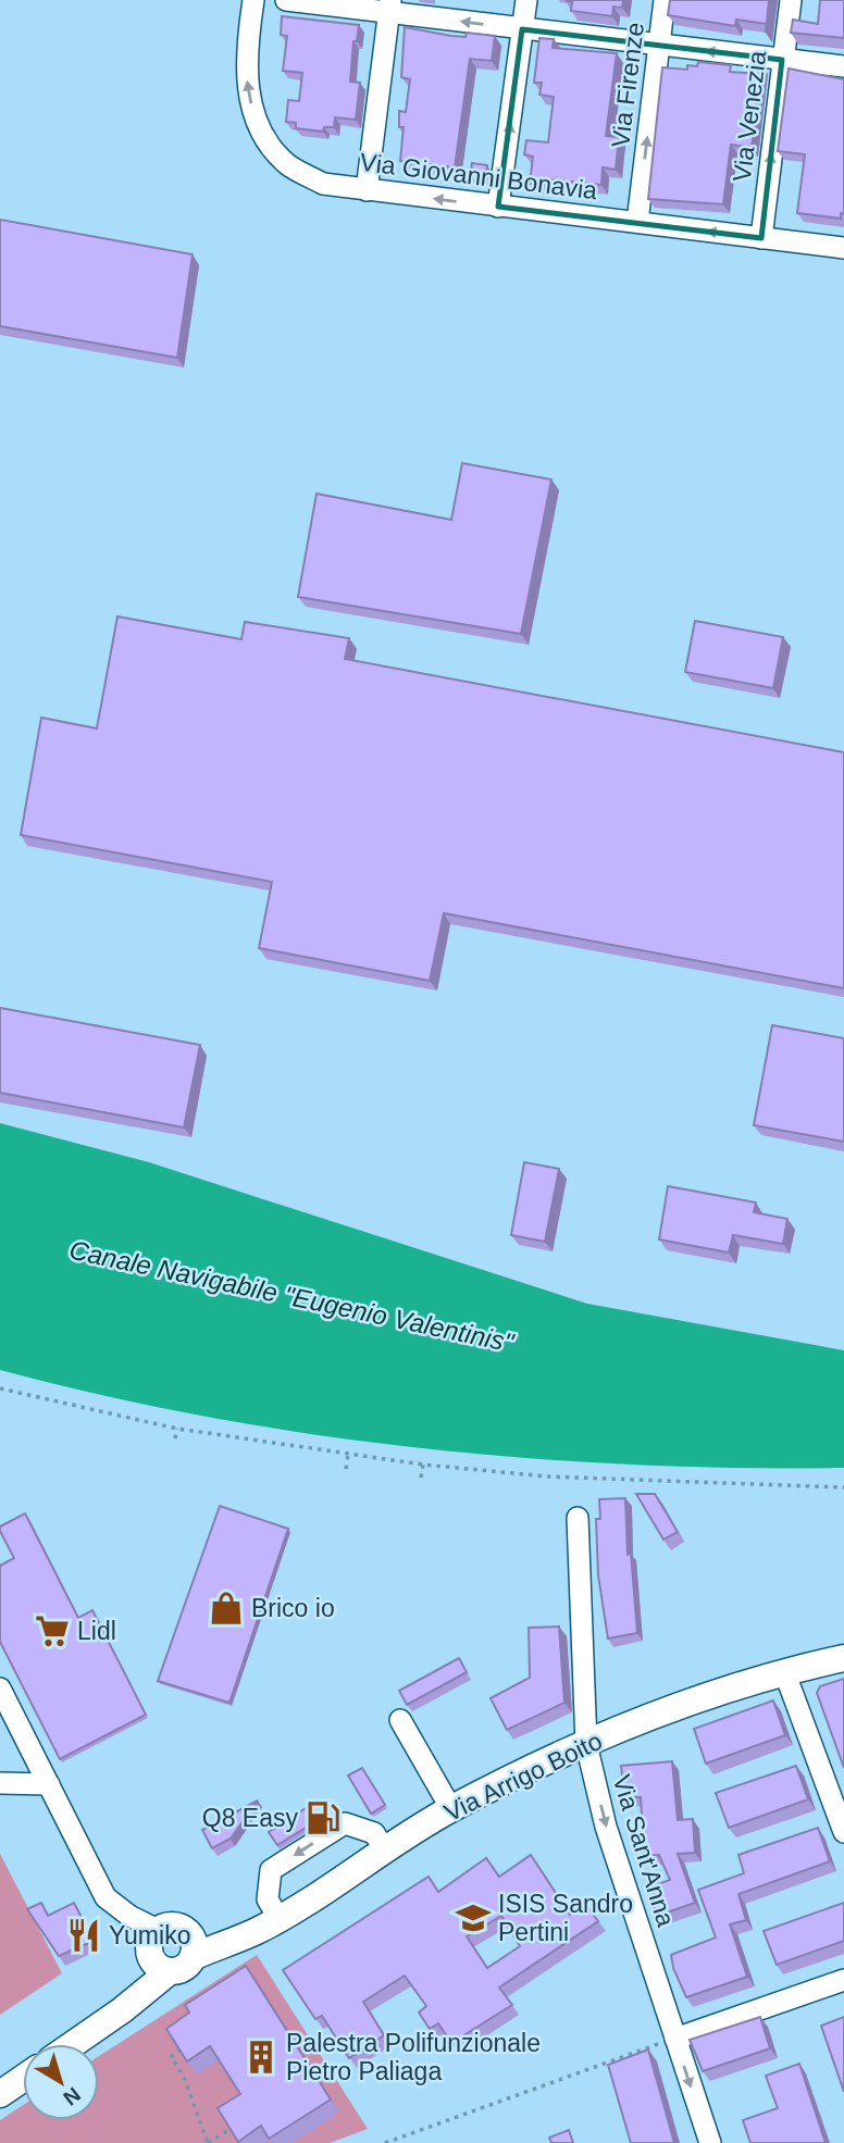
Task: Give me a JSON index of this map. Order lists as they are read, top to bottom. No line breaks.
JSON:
{"streets":{"main road":["Via Arrigo Boito"],"street":["Via Firenze","Via Venezia","Via Giovanni Bonavia","Via Sant'Anna"]},"crossings":[["Via Firenze","Via Giovanni Bonavia"],["Via Venezia","Via Giovanni Bonavia"],["Via Arrigo Boito","Via Sant'Anna"]],"one_way":["Via Venezia","Via Sant'Anna"],"water":["Canale Navigabile \"Eugenio Valentinis\""],"places":{"shop":["Brico io"],"supermarket":["Lidl"],"fuel station":["Q8 Easy"],"school or university":["ISIS Sandro Pertini"],"restaurant":["Yumiko"],"building":["Palestra Polifunzionale Pietro Paliaga"]},"north":"bottom right"}
